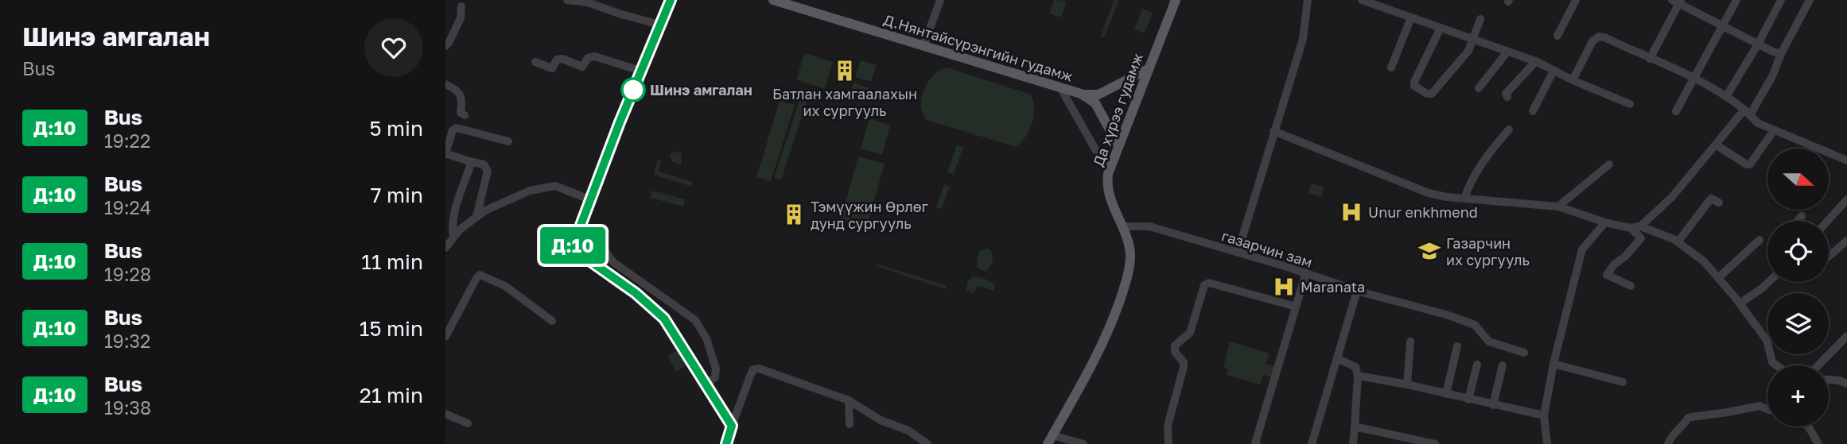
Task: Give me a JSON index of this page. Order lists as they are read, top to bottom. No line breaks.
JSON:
{"streets":{"main road":["Д.Нянтайсүрэнгийн гудамж","Да хүрээ гудамж"],"street":["газарчин зам"]},"crossings":[["Д.Нянтайсүрэнгийн гудамж","Да хүрээ гудамж"],["Да хүрээ гудамж","газарчин зам"]],"places":{"building":["Батлан хамгаалахын их сургууль","Тэмүүжин Өрлөг дунд сургууль"],"other":["Шинэ амгалан"],"hospital":["Unur enkhmend","Maranata"],"school or university":["Газарчин их сургууль"]},"lines":["bus line Д:10"],"north":"right","page":{"heading":["Шинэ амгалан","Bus"],"on_map":"Д:10","list":[{"mark":"Д:10","name":"Bus","note":"19:22","value":"5 min"},{"mark":"Д:10","name":"Bus","note":"19:24","value":"7 min"},{"mark":"Д:10","name":"Bus","note":"19:28","value":"11 min"},{"mark":"Д:10","name":"Bus","note":"19:32","value":"15 min"},{"mark":"Д:10","name":"Bus","note":"19:38","value":"21 min"}],"map_buttons":"+"}}
